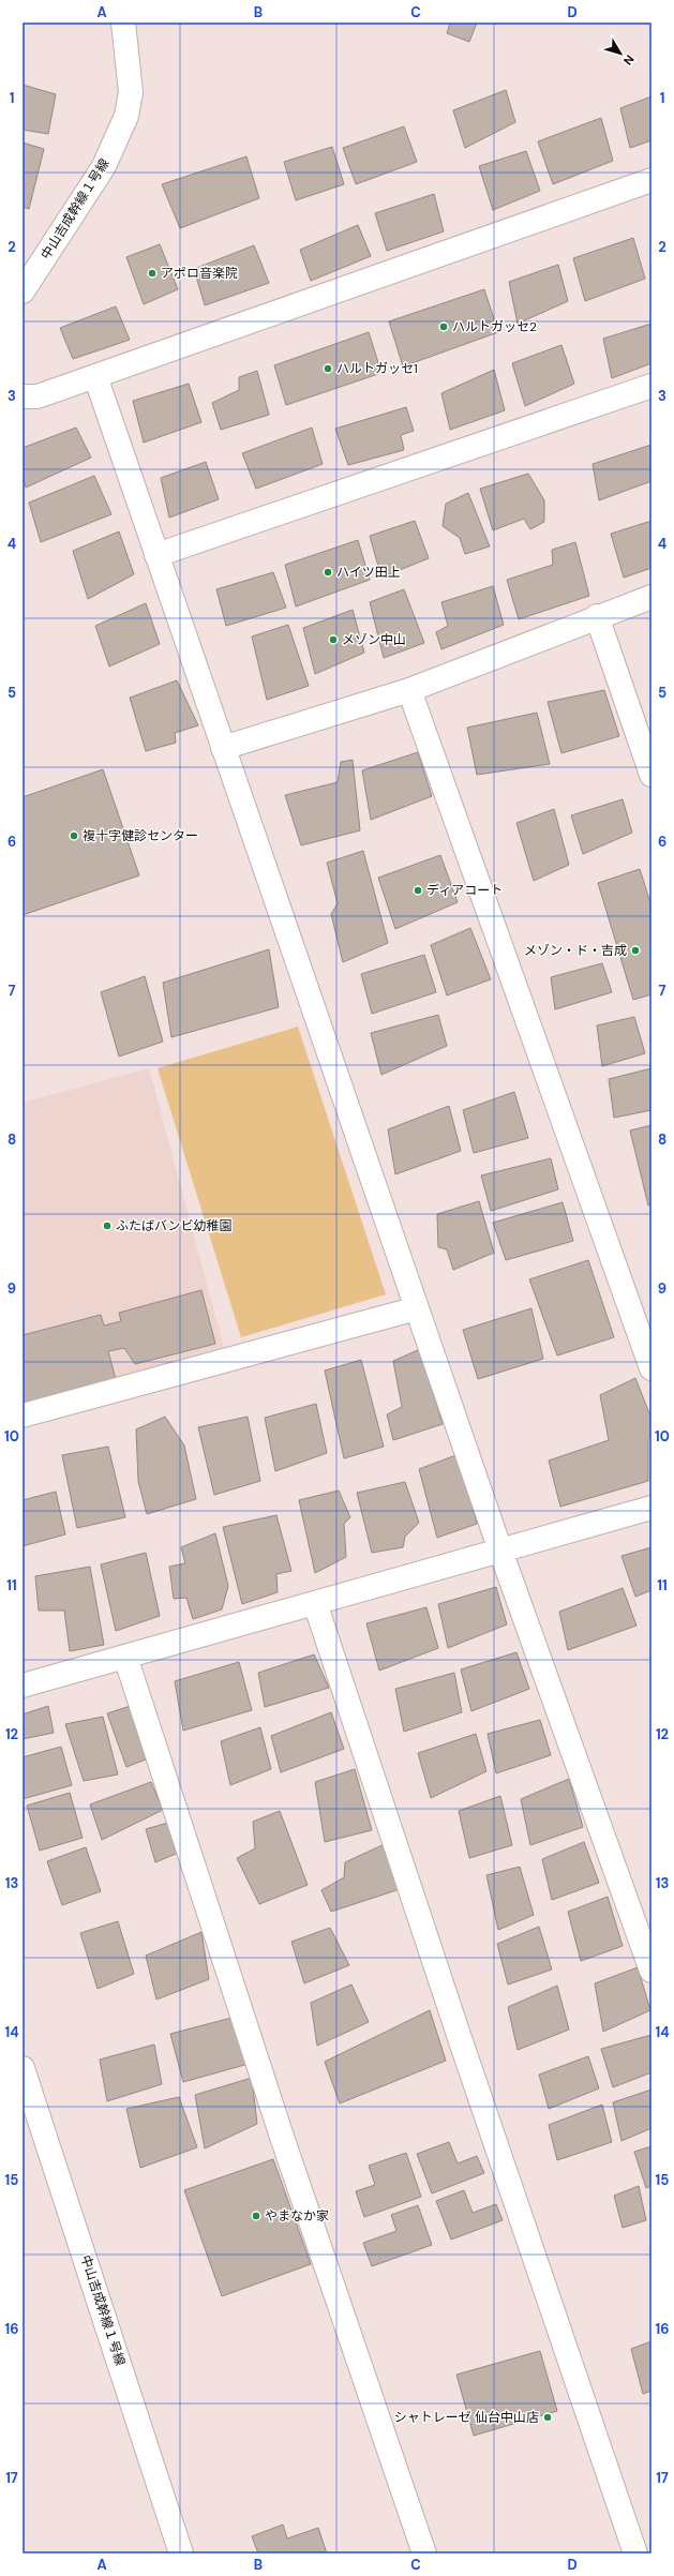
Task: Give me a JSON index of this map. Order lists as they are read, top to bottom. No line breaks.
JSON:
{"streets":{"street":["中山吉成幹線１号線"]},"places":["アポロ音楽院","ハルトガッセ2","ハルトガッセ1","ハイツ田上","メゾン中山","複十字健診センター","ディアコート","メゾン・ド・吉成","ふたばバンビ幼稚園","やまなか家","シャトレーゼ 仙台中山店"],"north":"bottom right","grid":{"columns":["A","B","C","D"],"rows":["1","2","3","4","5","6","7","8","9","10","11","12","13","14","15","16","17"]}}
